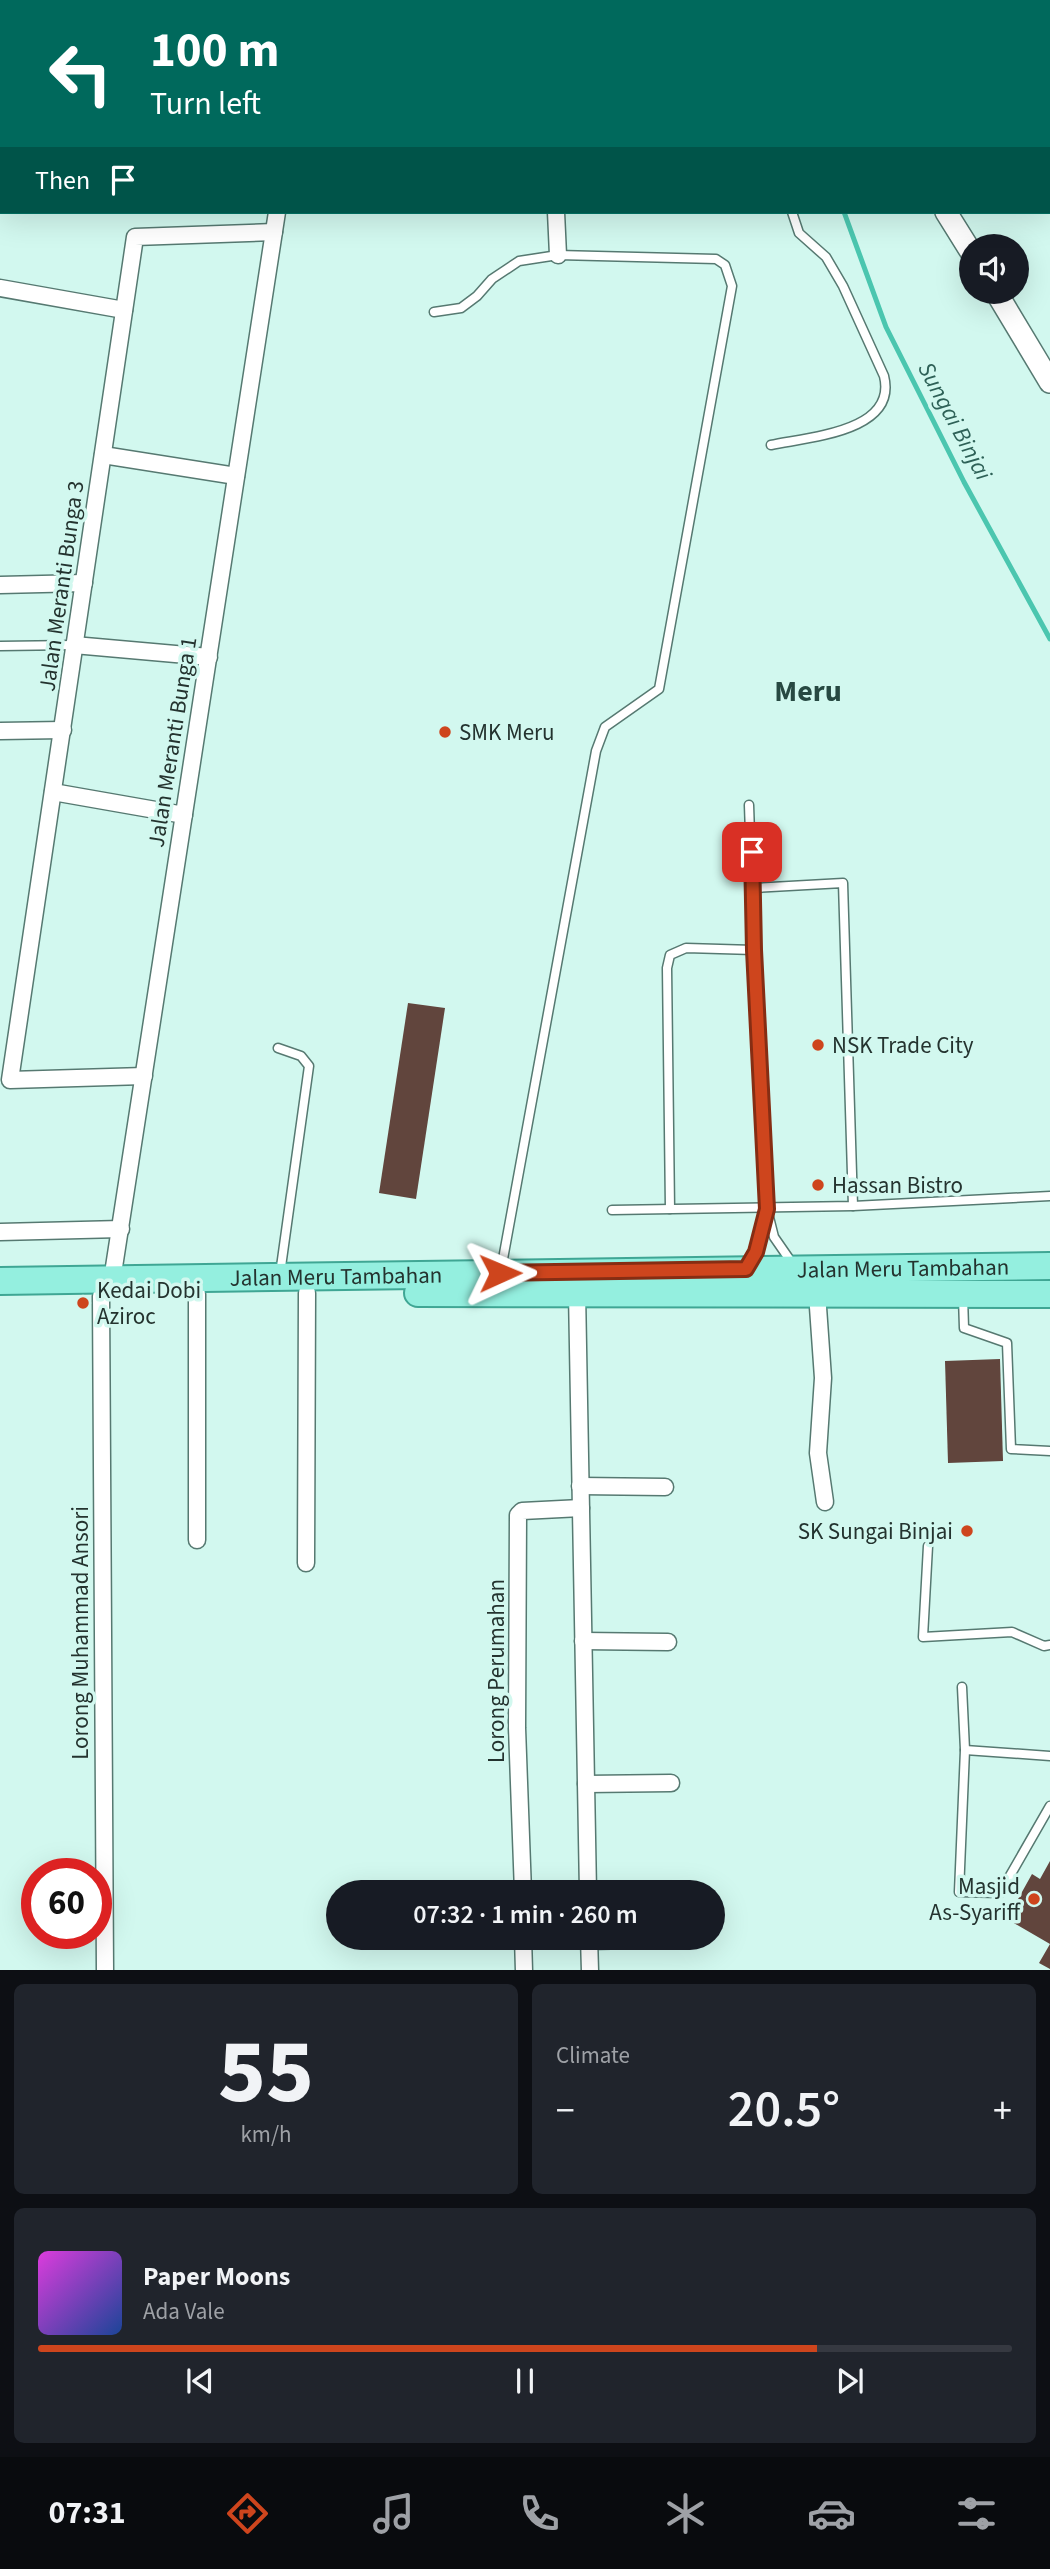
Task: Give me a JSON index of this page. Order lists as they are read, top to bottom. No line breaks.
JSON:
{"streets":{"main road":["Jalan Meru Tambahan"],"street":["Jalan Meranti Bunga 3","Jalan Meranti Bunga 1","Lorong Muhammad Ansori","Lorong Perumahan"]},"crossings":[["Jalan Meranti Bunga 3","Jalan Meranti Bunga 1"],["Jalan Meranti Bunga 1","Jalan Meru Tambahan"],["Jalan Meranti Bunga 1","Lorong Muhammad Ansori"],["Jalan Meru Tambahan","Lorong Muhammad Ansori"]],"districts":["Meru"],"water":["Sungai Binjai"],"places":["SMK Meru","NSK Trade City","Hassan Bistro","Kedai Dobi Aziroc","SK Sungai Binjai","Masjid As-Syariff"],"page":{"turn":["100 m","Turn left"],"then":"Then","limit":"60","trip":"07:32 · 1 min · 260 m","tile":[["55","km/h"],"Climate"],"heat":["−","20.5°","+"],"song":["Paper Moons","Ada Vale"],"tabs":"07:31"}}
